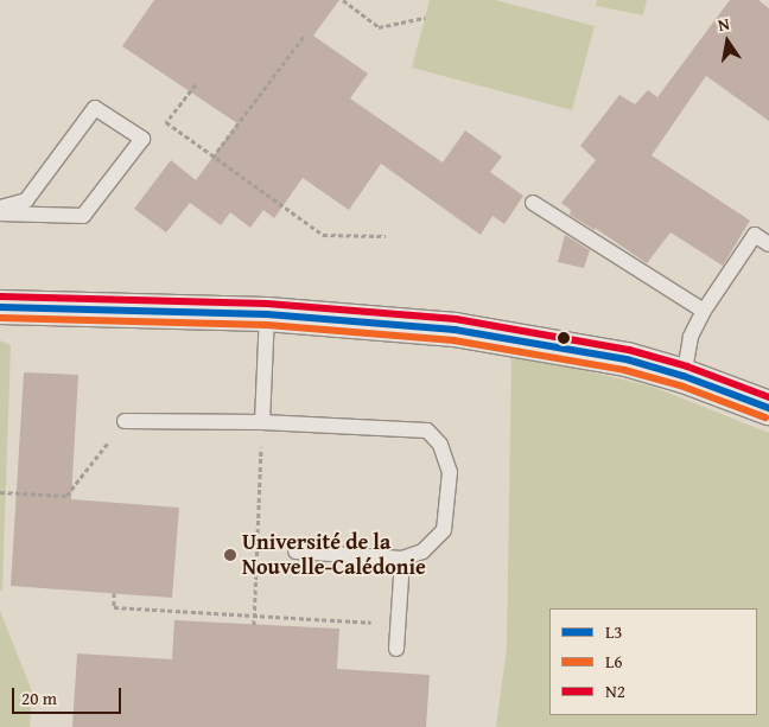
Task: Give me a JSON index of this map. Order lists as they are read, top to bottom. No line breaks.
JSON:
{"places":["Université de la Nouvelle-Calédonie"],"lines":["transit line N2","transit line L3","transit line L6"],"legend":["L3","L6","N2"],"scale_bar":"20 m","north":"top"}
